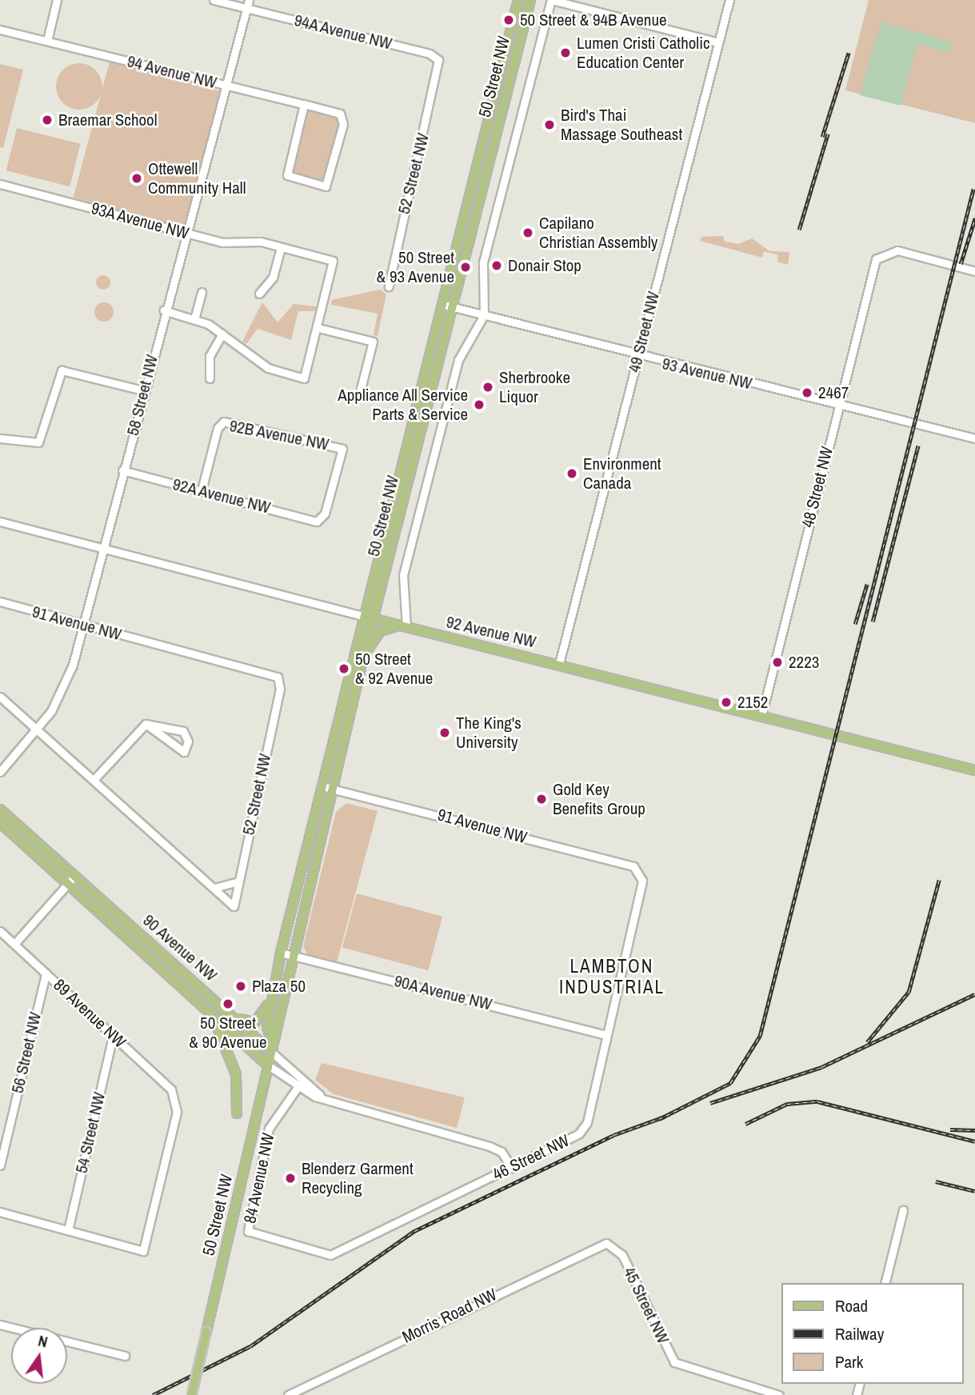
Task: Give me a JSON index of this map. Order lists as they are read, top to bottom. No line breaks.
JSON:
{"streets":{"main road":["50 Street NW","92 Avenue NW","90 Avenue NW"],"street":["94A Avenue NW","94 Avenue NW","52 Street NW","93A Avenue NW","49 Street NW","93 Avenue NW","58 Street NW","92B Avenue NW","48 Street NW","92A Avenue NW","91 Avenue NW","90A Avenue NW","89 Avenue NW","56 Street NW","54 Street NW","46 Street NW","84 Avenue NW","45 Street NW","Morris Road NW"]},"crossings":[["94A Avenue NW","52 Street NW"],["94A Avenue NW","58 Street NW"],["94 Avenue NW","58 Street NW"],["50 Street NW","93 Avenue NW"],["50 Street NW","91 Avenue NW"],["50 Street NW","92 Avenue NW"],["50 Street NW","90 Avenue NW"],["50 Street NW","90A Avenue NW"],["52 Street NW","91 Avenue NW"],["93A Avenue NW","58 Street NW"],["49 Street NW","93 Avenue NW"],["49 Street NW","92 Avenue NW"],["93 Avenue NW","48 Street NW"],["58 Street NW","92A Avenue NW"],["58 Street NW","91 Avenue NW"],["58 Street NW","92 Avenue NW"],["92B Avenue NW","92A Avenue NW"],["48 Street NW","92 Avenue NW"],["91 Avenue NW","46 Street NW"],["90 Avenue NW","46 Street NW"],["90 Avenue NW","84 Avenue NW"],["90A Avenue NW","46 Street NW"],["89 Avenue NW","56 Street NW"],["89 Avenue NW","54 Street NW"],["46 Street NW","84 Avenue NW"],["45 Street NW","Morris Road NW"]],"districts":["LAMBTON INDUSTRIAL"],"places":["50 Street & 94B Avenue","Lumen Cristi Catholic Education Center","Braemar School","Bird's Thai Massage Southeast","Ottewell Community Hall","Capilano Christian Assembly","Donair Stop","50 Street & 93 Avenue","Sherbrooke Liquor","2467","Appliance All Service Parts & Service","Environment Canada","2223","50 Street & 92 Avenue","2152","The King's University","Gold Key Benefits Group","Plaza 50","50 Street & 90 Avenue","Blenderz Garment Recycling"],"legend":["Road","Railway","Park"],"north":"top"}
